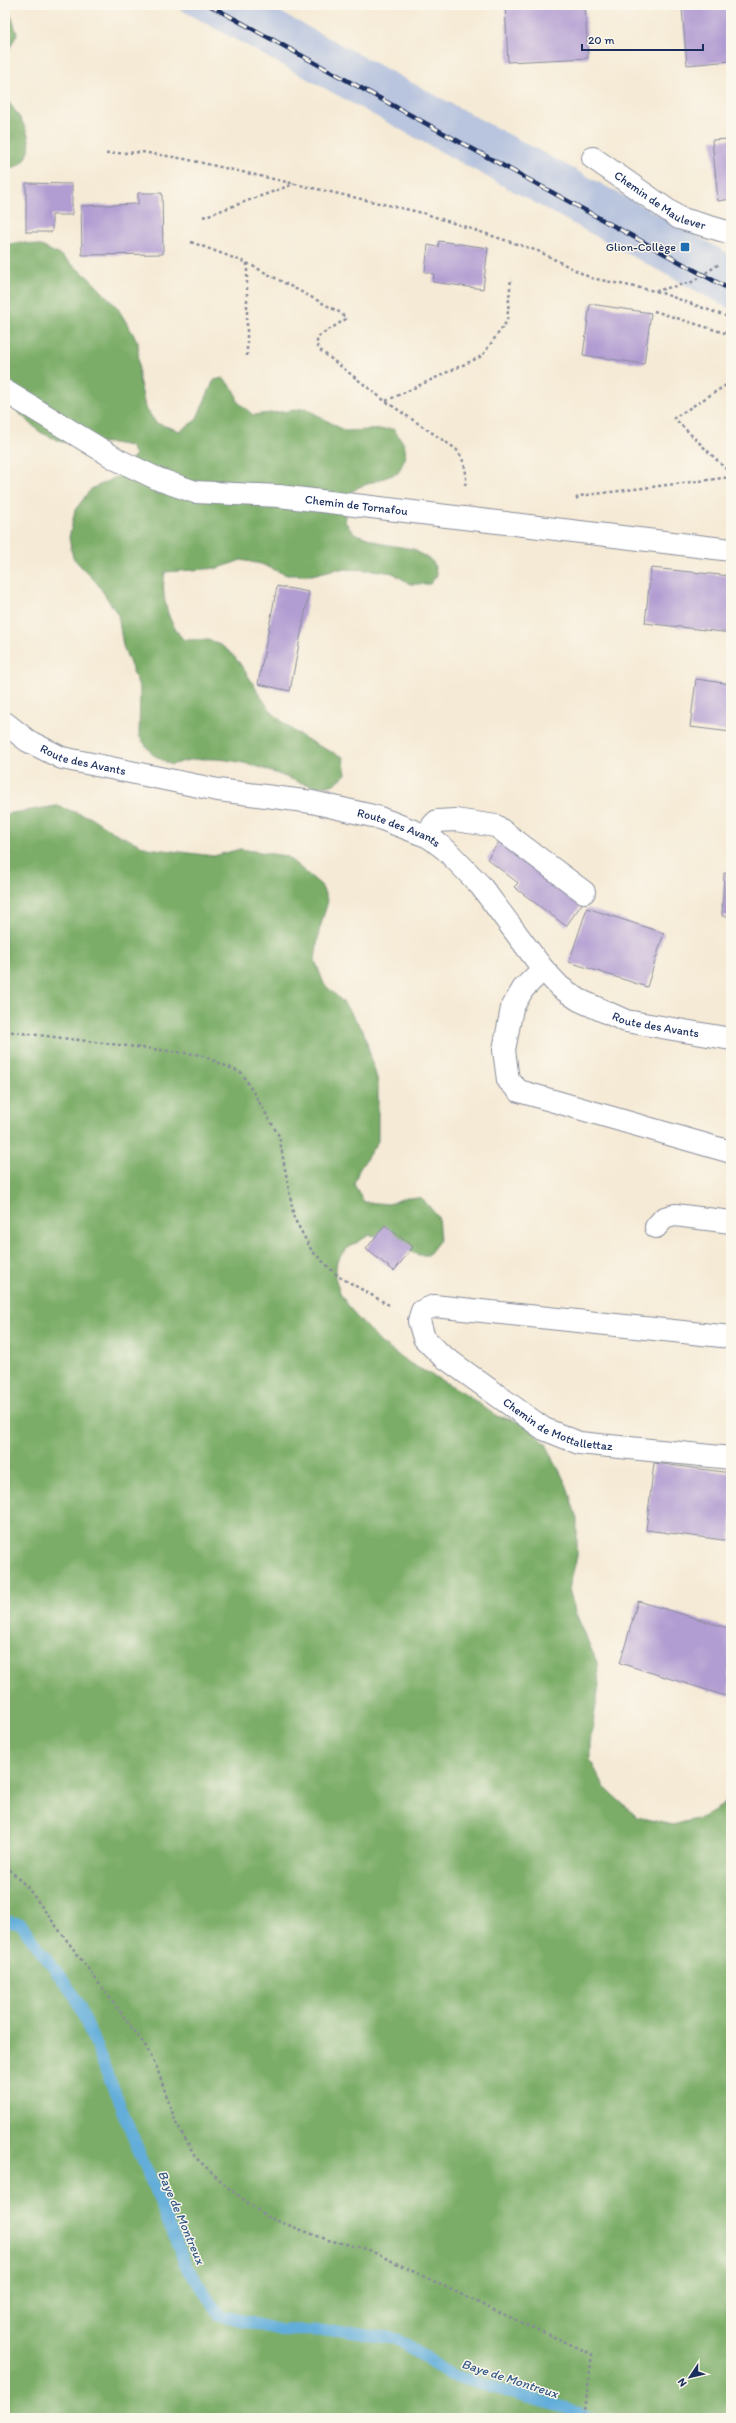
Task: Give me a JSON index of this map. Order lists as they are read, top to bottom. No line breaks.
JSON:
{"streets":{"street":["Chemin de Maulever","Chemin de Tornafou","Route des Avants","Chemin de Mottallettaz"]},"water":["Baye de Montreux"],"places":{"transit":["Glion-Collège"]},"scale_bar":"20 m","north":"bottom left"}
